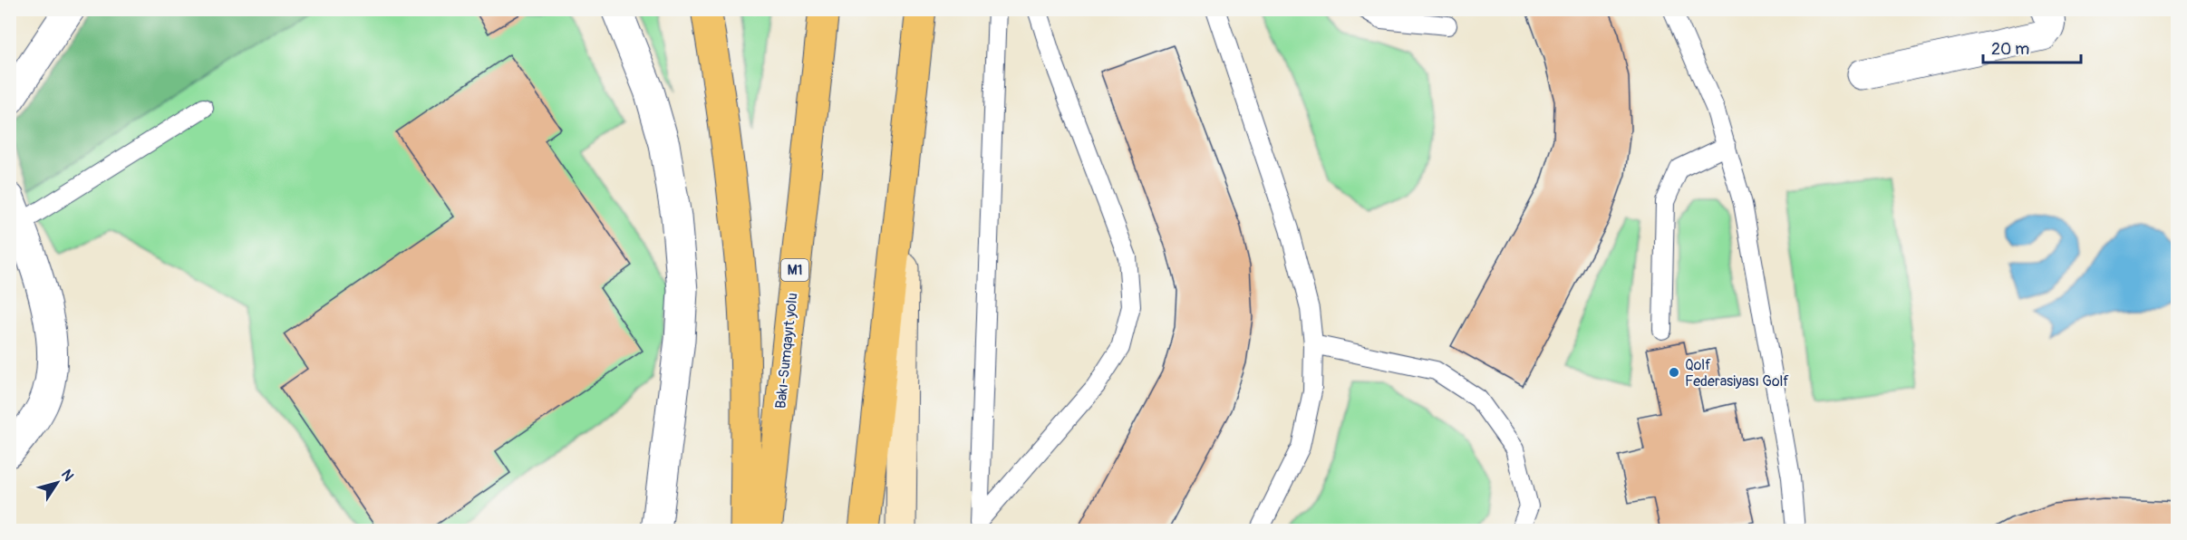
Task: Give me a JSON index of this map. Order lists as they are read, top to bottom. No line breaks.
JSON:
{"streets":{"highway":["M1","Bakı-Sumqayıt yolu"]},"places":["Qolf Federasiyası Golf"],"scale_bar":"20 m","north":"top right"}
